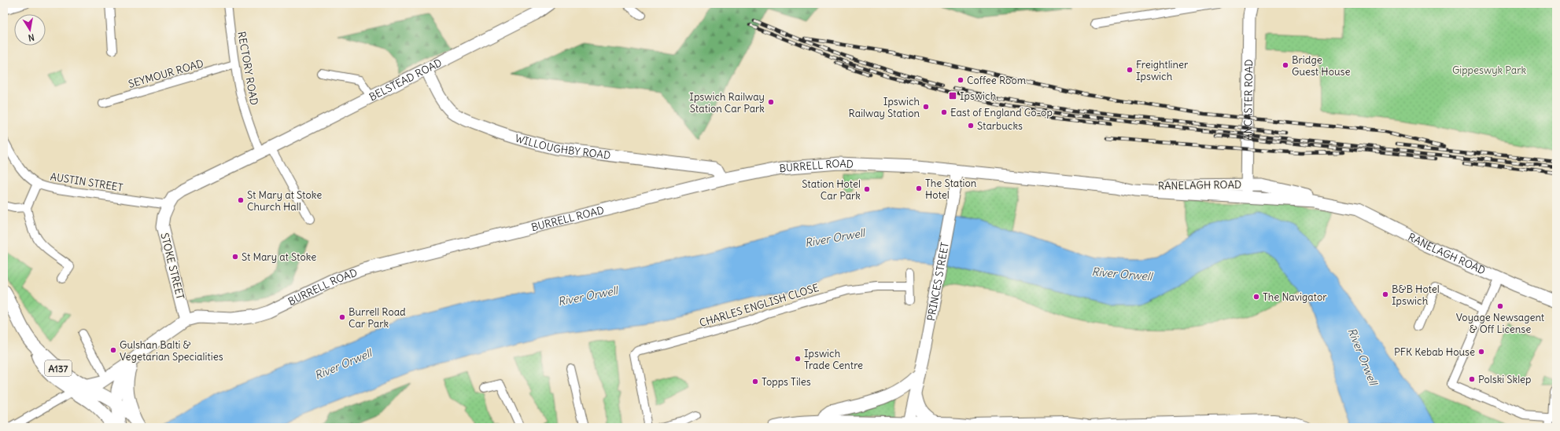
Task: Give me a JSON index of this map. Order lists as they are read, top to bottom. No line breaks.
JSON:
{"streets":{"main road":["BELSTEAD ROAD","ANCASTER ROAD","WILLOUGHBY ROAD","BURRELL ROAD","RANELAGH ROAD","STOKE STREET","PRINCES STREET","A137"],"street":["RECTORY ROAD","SEYMOUR ROAD","AUSTIN STREET","CHARLES ENGLISH CLOSE"]},"crossings":[["RECTORY ROAD","SEYMOUR ROAD"],["RECTORY ROAD","BELSTEAD ROAD"],["RECTORY ROAD","STOKE STREET"],["BELSTEAD ROAD","WILLOUGHBY ROAD"],["BELSTEAD ROAD","STOKE STREET"],["ANCASTER ROAD","RANELAGH ROAD"],["WILLOUGHBY ROAD","BURRELL ROAD"],["BURRELL ROAD","RANELAGH ROAD"],["BURRELL ROAD","STOKE STREET"],["BURRELL ROAD","PRINCES STREET"],["AUSTIN STREET","STOKE STREET"],["RANELAGH ROAD","PRINCES STREET"]],"water":["River Orwell"],"parks":["Gippeswyk Park"],"places":{"other":["Bridge Guest House","Freightliner Ipswich","Coffee Room","Ipswich Railway Station Car Park","Ipswich Railway Station","East of England Co-op","Starbucks","The Station Hotel","Station Hotel Car Park","St Mary at Stoke Church Hall","St Mary at Stoke","B&B Hotel Ipswich","The Navigator","Voyage Newsagent & Off License","Burrell Road Car Park","Gulshan Balti & Vegetarian Specialities","PFK Kebab House","Ipswich Trade Centre","Polski Sklep","Topps Tiles"],"transit":["Ipswich"]},"north":"bottom"}
